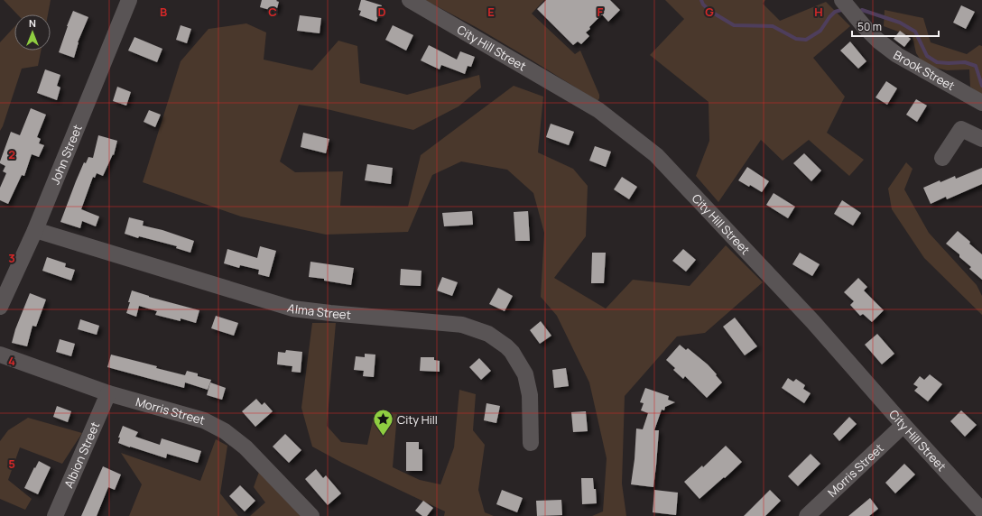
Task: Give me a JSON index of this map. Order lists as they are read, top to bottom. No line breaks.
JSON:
{"streets":{"street":["City Hill Street","Brook Street","John Street","Alma Street","Morris Street","Albion Street"]},"crossings":[["City Hill Street","Morris Street"],["John Street","Alma Street"],["Morris Street","Albion Street"]],"places":{"place":["City Hill"]},"scale_bar":"50 m","north":"top","grid":{"columns":["B","C","D","E","F","G","H"],"rows":["2","3","4","5"]}}
